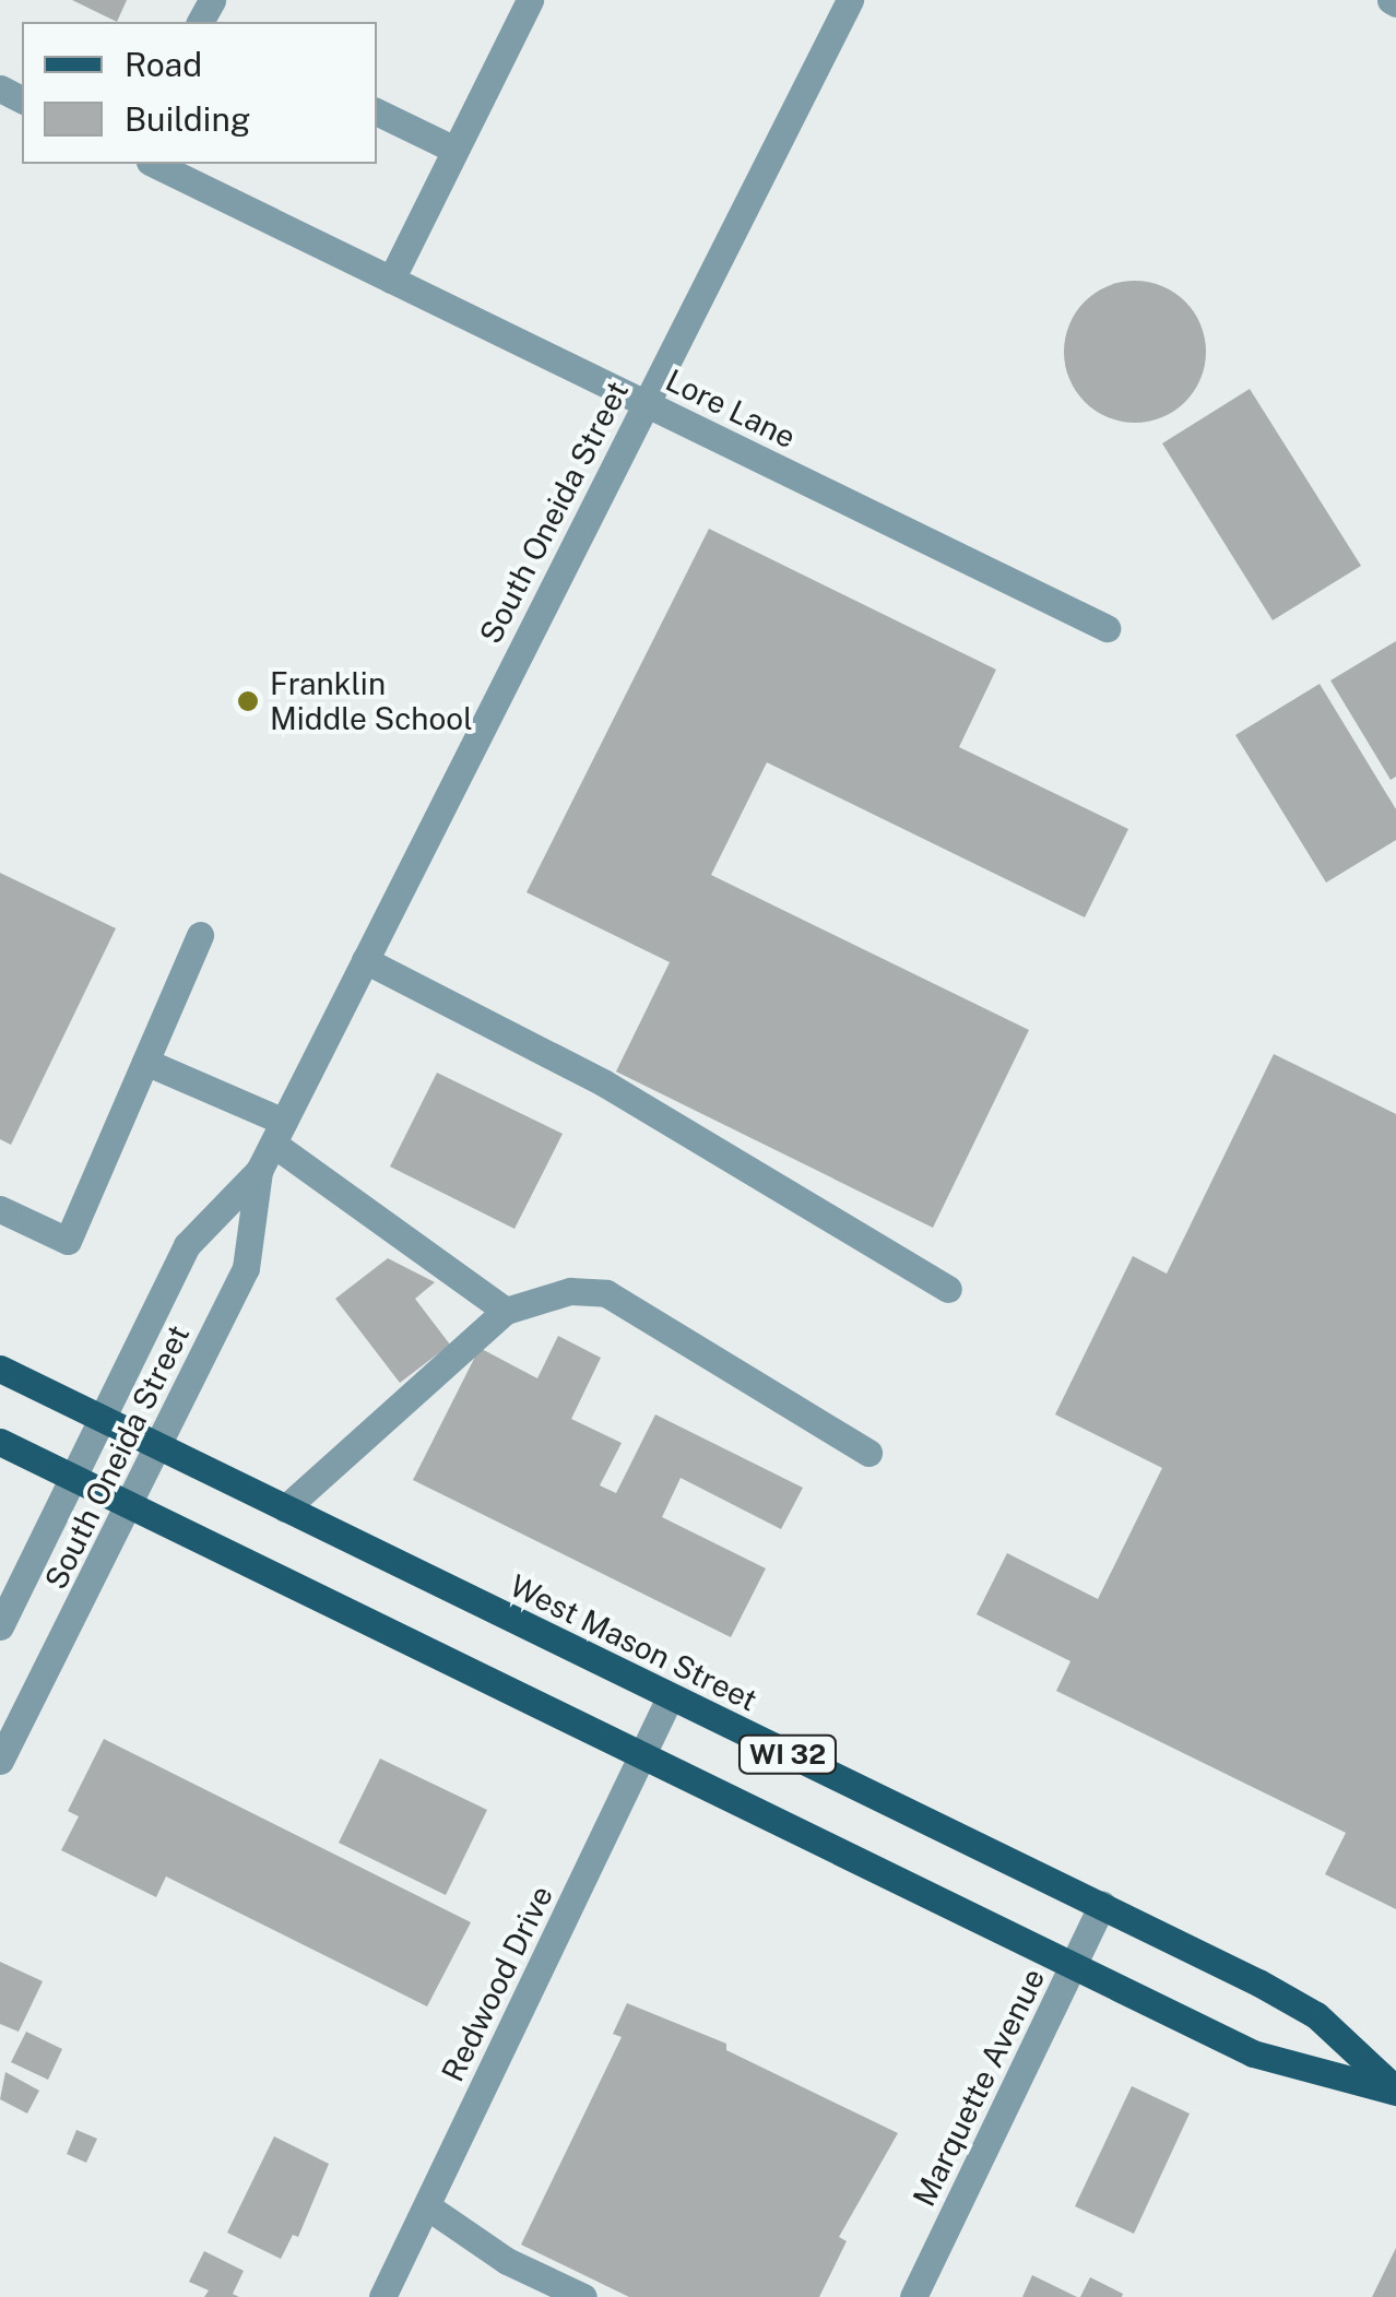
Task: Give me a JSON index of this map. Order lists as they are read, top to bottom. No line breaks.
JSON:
{"streets":{"main road":["West Mason Street","WI 32"],"street":["Lore Lane","South Oneida Street","Redwood Drive","Marquette Avenue"]},"crossings":[["Lore Lane","South Oneida Street"],["South Oneida Street","West Mason Street"],["West Mason Street","Redwood Drive"],["West Mason Street","Marquette Avenue"]],"places":["Franklin Middle School"],"legend":["Road","Building"]}
